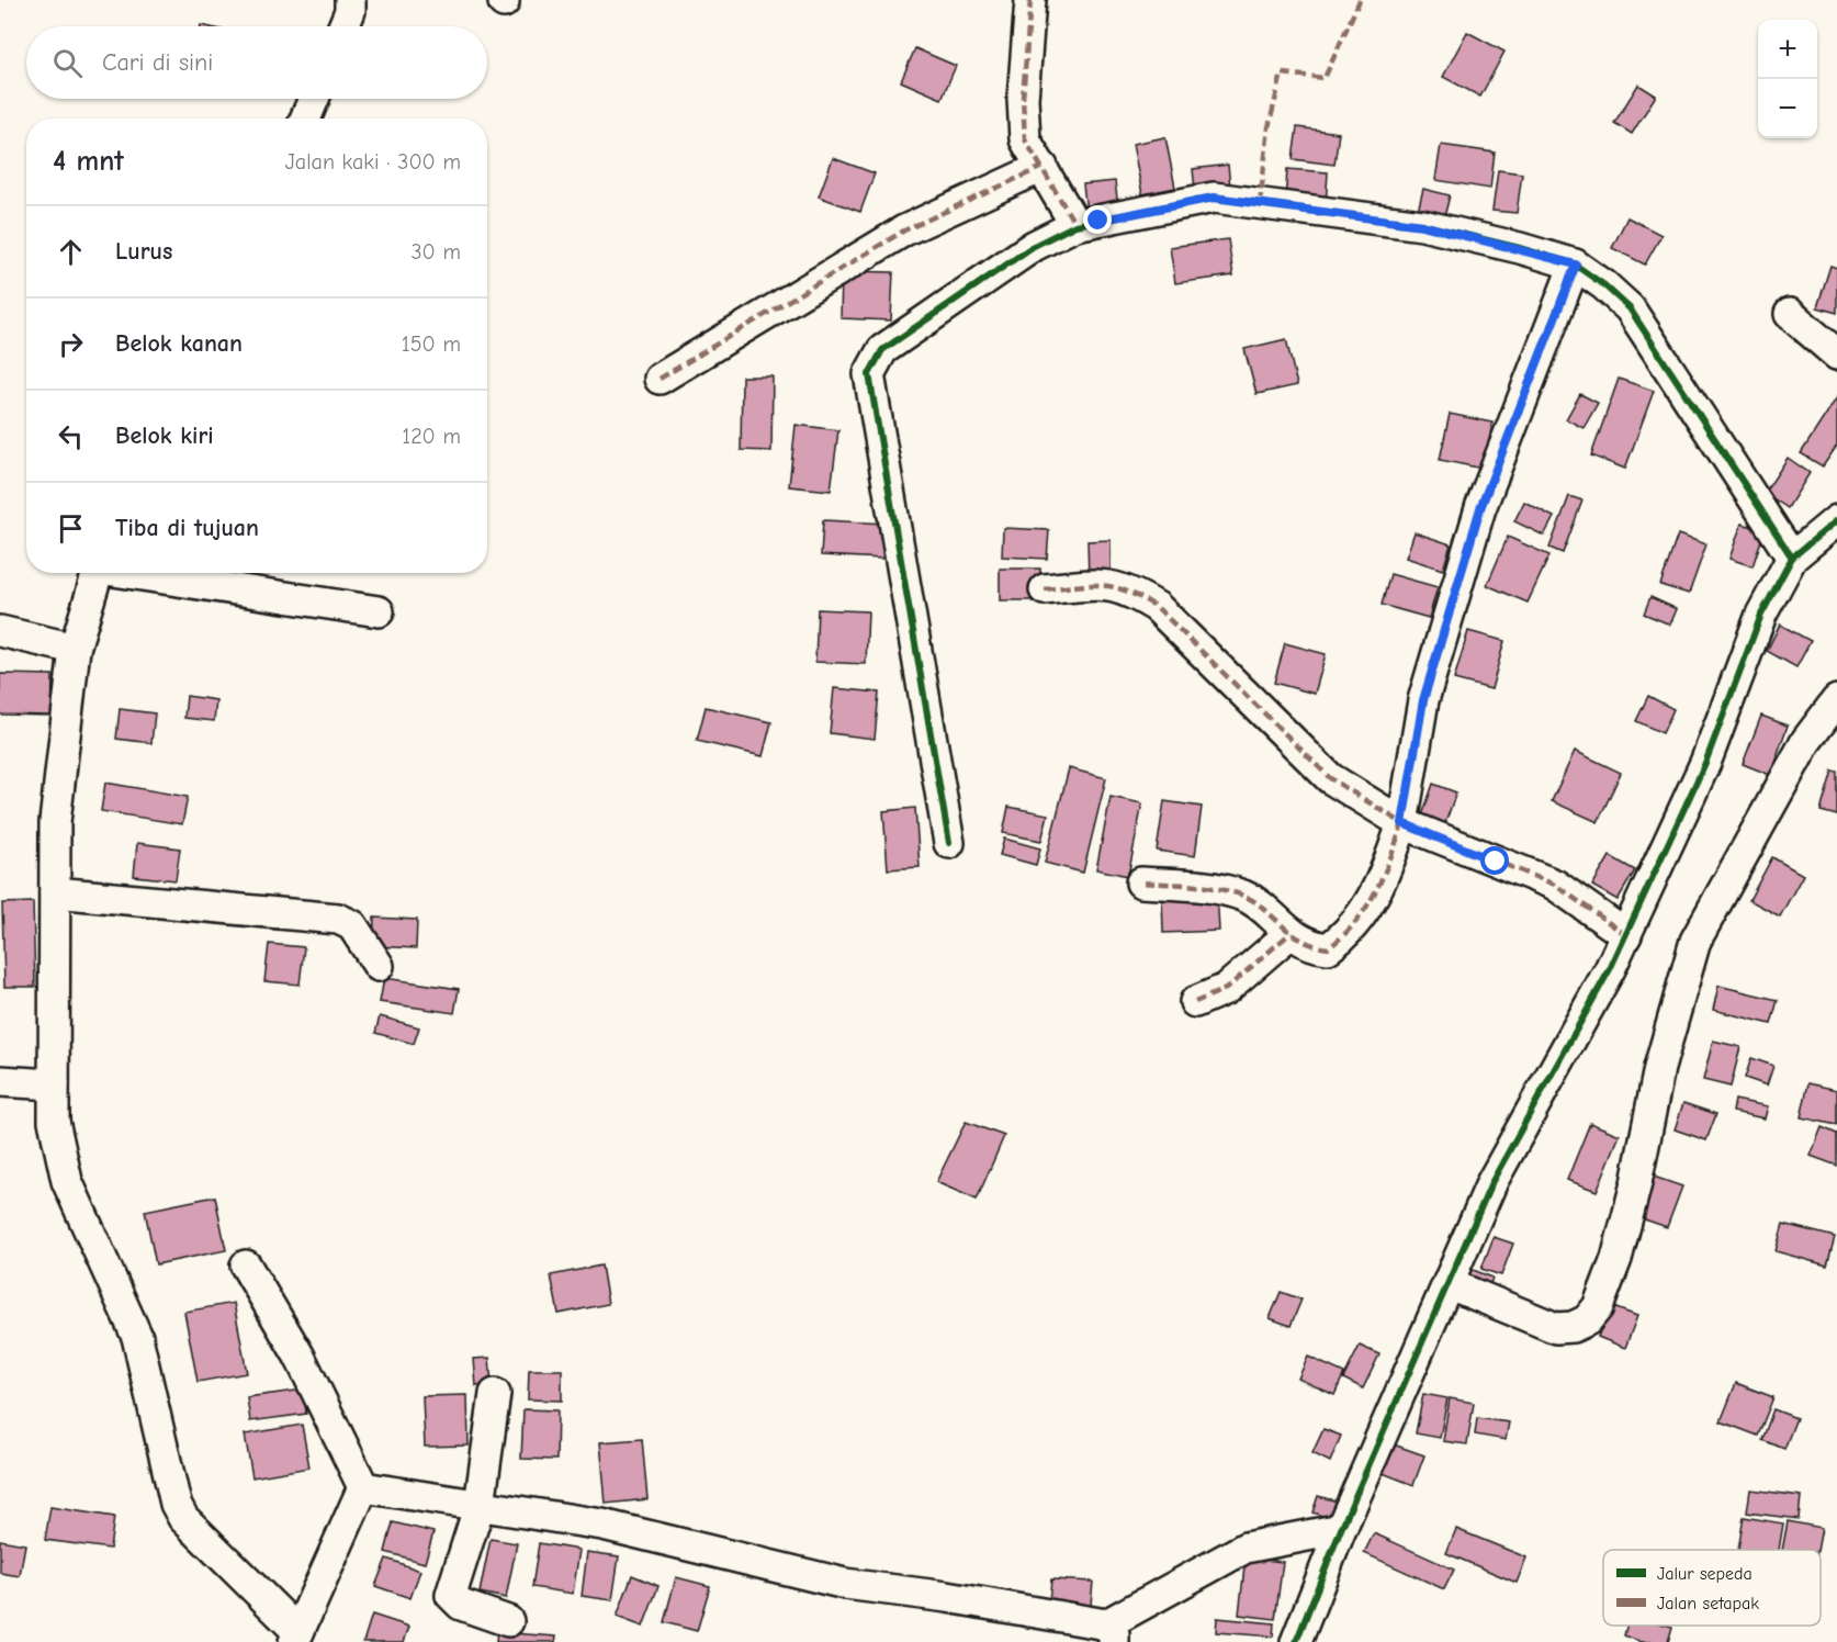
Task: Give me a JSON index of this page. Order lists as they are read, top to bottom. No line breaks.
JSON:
{"legend":["Jalur sepeda","Jalan setapak"],"page":{"map_buttons":["+","−"],"search":"Cari di sini","heading":["4 mnt","Jalan kaki · 300 m"],"list":[["Lurus","30 m"],["Belok kanan","150 m"],["Belok kiri","120 m"],"Tiba di tujuan"]}}
